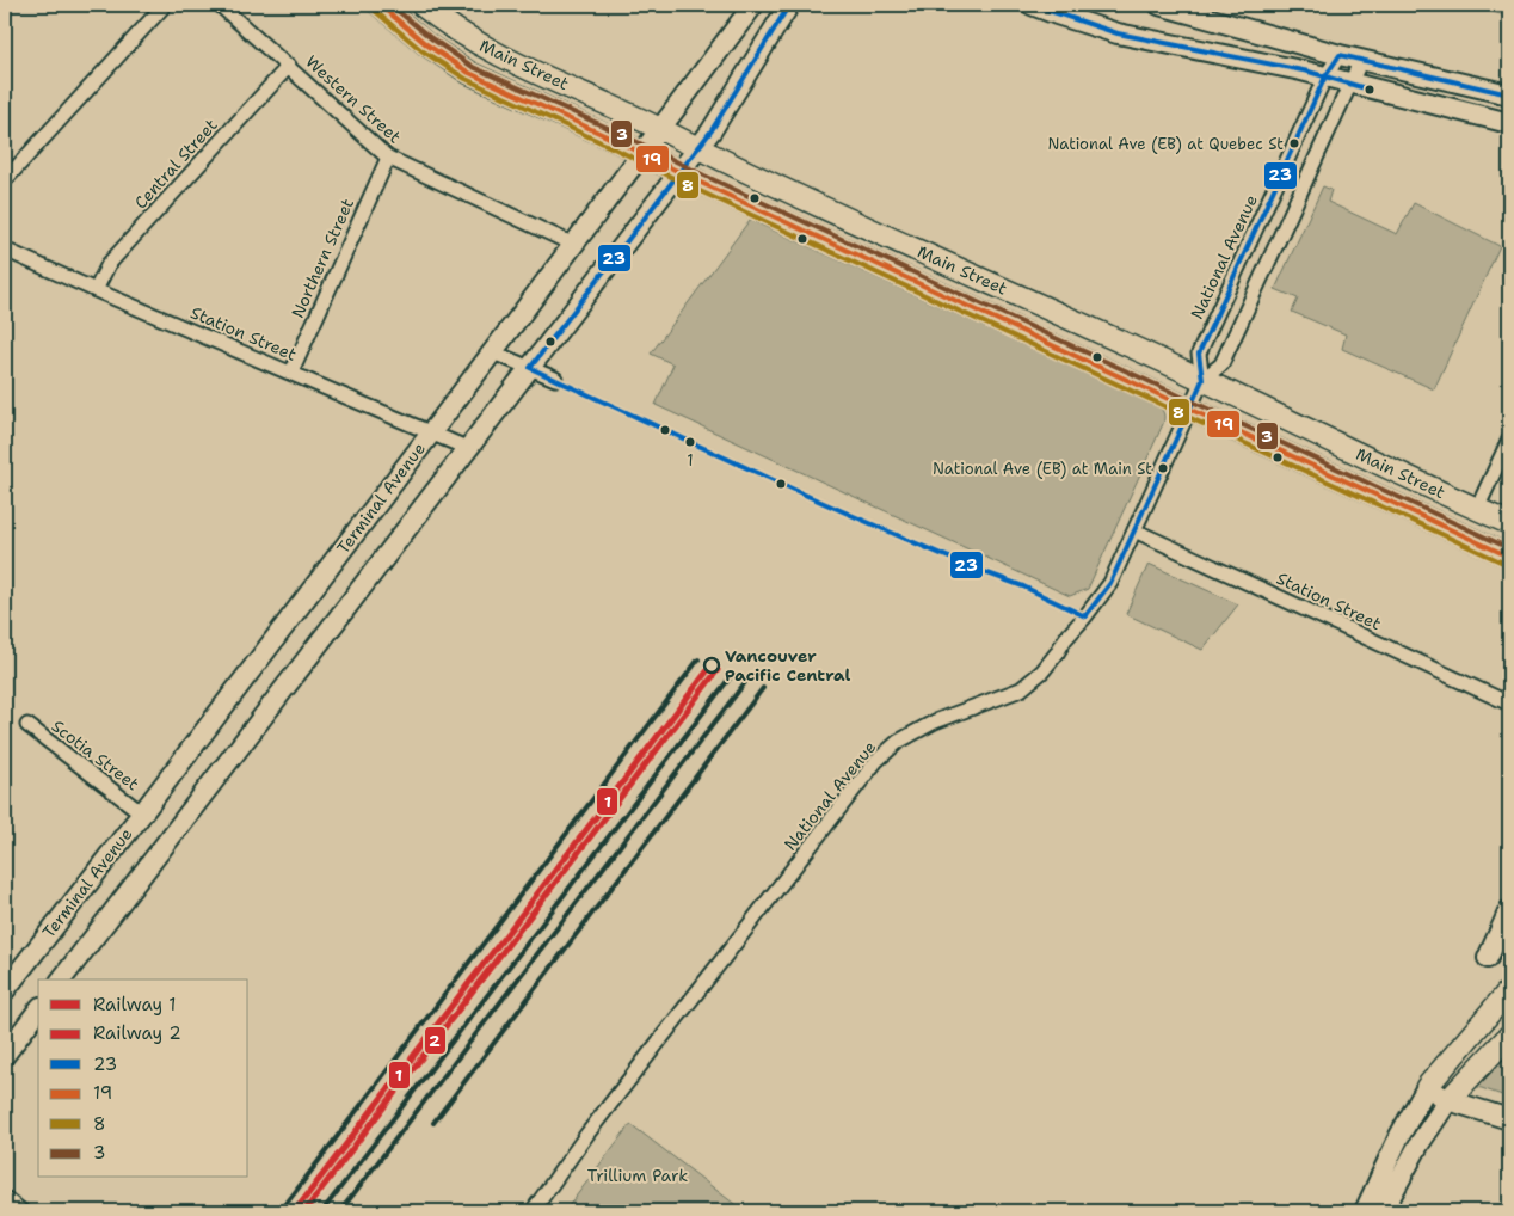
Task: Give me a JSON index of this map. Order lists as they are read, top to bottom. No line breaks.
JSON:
{"streets":{"main road":["Main Street","Terminal Avenue"],"street":["Western Street","Central Street","National Avenue","Northern Street","Station Street","Scotia Street"]},"crossings":[["Main Street","National Avenue"],["Main Street","Terminal Avenue"],["Western Street","Central Street"],["Western Street","Northern Street"],["Western Street","Terminal Avenue"],["Central Street","Station Street"],["National Avenue","Station Street"],["Northern Street","Station Street"],["Station Street","Terminal Avenue"],["Terminal Avenue","Scotia Street"]],"parks":["Trillium Park"],"places":["National Ave (EB) at Quebec St","1","National Ave (EB) at Main St","Vancouver Pacific Central"],"lines":["transit line 23","transit line 19","transit line 3","transit line 8","rail line 1","rail line 2"],"legend":["Railway 1","Railway 2","23","19","8","3"]}
